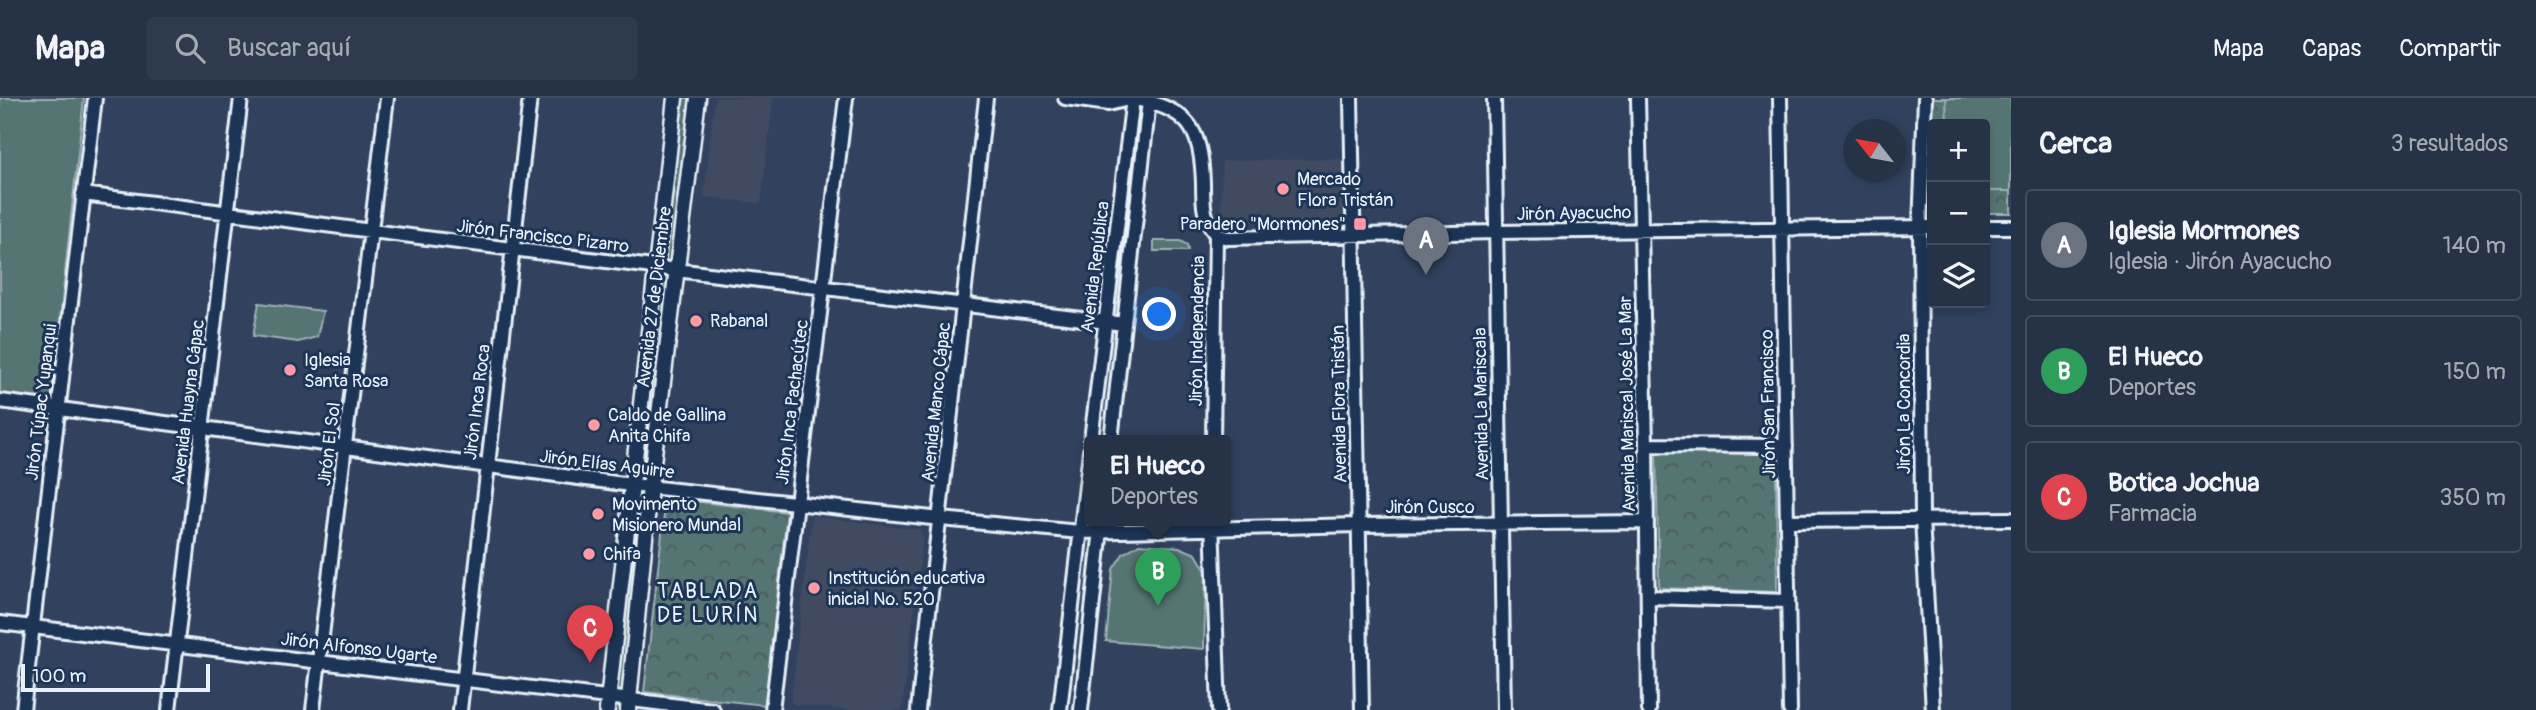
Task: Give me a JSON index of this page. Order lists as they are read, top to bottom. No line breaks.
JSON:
{"streets":{"street":["Jirón Ayacucho","Jirón Francisco Pizarro","Avenida República","Avenida 27 de Diciembre","Jirón Independencia","Jirón Túpac Yupanqui","Avenida Huayna Cápac","Jirón Inca Roca","Jirón Inca Pachacútec","Avenida Manco Cápac","Avenida Flora Tristán","Avenida La Mariscala","Avenida Mariscal José La Mar","Jirón San Francisco","Jirón La Concordia","Jirón El Sol","Jirón Elías Aguirre","Jirón Cusco","Jirón Alfonso Ugarte"]},"crossings":[["Jirón Ayacucho","Jirón Independencia"],["Jirón Ayacucho","Avenida Flora Tristán"],["Jirón Ayacucho","Avenida La Mariscala"],["Jirón Ayacucho","Avenida Mariscal José La Mar"],["Jirón Ayacucho","Jirón San Francisco"],["Jirón Ayacucho","Jirón La Concordia"],["Jirón Francisco Pizarro","Avenida República"],["Jirón Francisco Pizarro","Avenida 27 de Diciembre"],["Jirón Francisco Pizarro","Jirón Túpac Yupanqui"],["Jirón Francisco Pizarro","Avenida Huayna Cápac"],["Jirón Francisco Pizarro","Jirón Inca Roca"],["Jirón Francisco Pizarro","Jirón Inca Pachacútec"],["Jirón Francisco Pizarro","Avenida Manco Cápac"],["Jirón Francisco Pizarro","Jirón El Sol"],["Avenida República","Jirón Independencia"],["Avenida 27 de Diciembre","Jirón Elías Aguirre"],["Avenida 27 de Diciembre","Jirón Alfonso Ugarte"],["Jirón Túpac Yupanqui","Jirón Elías Aguirre"],["Jirón Túpac Yupanqui","Jirón Alfonso Ugarte"],["Avenida Huayna Cápac","Jirón Elías Aguirre"],["Avenida Huayna Cápac","Jirón Alfonso Ugarte"],["Jirón Inca Roca","Jirón Elías Aguirre"],["Jirón Inca Roca","Jirón Alfonso Ugarte"],["Jirón Inca Pachacútec","Jirón Elías Aguirre"],["Avenida Manco Cápac","Jirón Elías Aguirre"],["Avenida Flora Tristán","Jirón Cusco"],["Avenida La Mariscala","Jirón Cusco"],["Avenida Mariscal José La Mar","Jirón Cusco"],["Jirón El Sol","Jirón Elías Aguirre"],["Jirón El Sol","Jirón Alfonso Ugarte"]],"districts":["TABLADA DE LURÍN"],"places":{"other":["Mercado Flora Tristán","Rabanal","Iglesia Santa Rosa","Caldo de Gallina Anita Chifa","Movimento Misionero Mundal","Chifa","Institución educativa inicial No. 520"],"transit":["Paradero \"Mormones\""]},"scale_bar":"100 m","north":"top left","page":{"header":"Mapa","search":"Buscar aquí","nav":["Mapa","Capas","Compartir"],"heading":["Cerca","3 resultados"],"map_buttons":["+","−"],"list":[{"mark":"A","name":"Iglesia Mormones","note":"Iglesia · Jirón Ayacucho","value":"140 m"},{"mark":"B","name":"El Hueco","note":"Deportes","value":"150 m"},{"mark":"C","name":"Botica Jochua","note":"Farmacia","value":"350 m"}],"pins":["A","B","C"],"popup":["El Hueco","Deportes"],"scale":"100 m"}}
